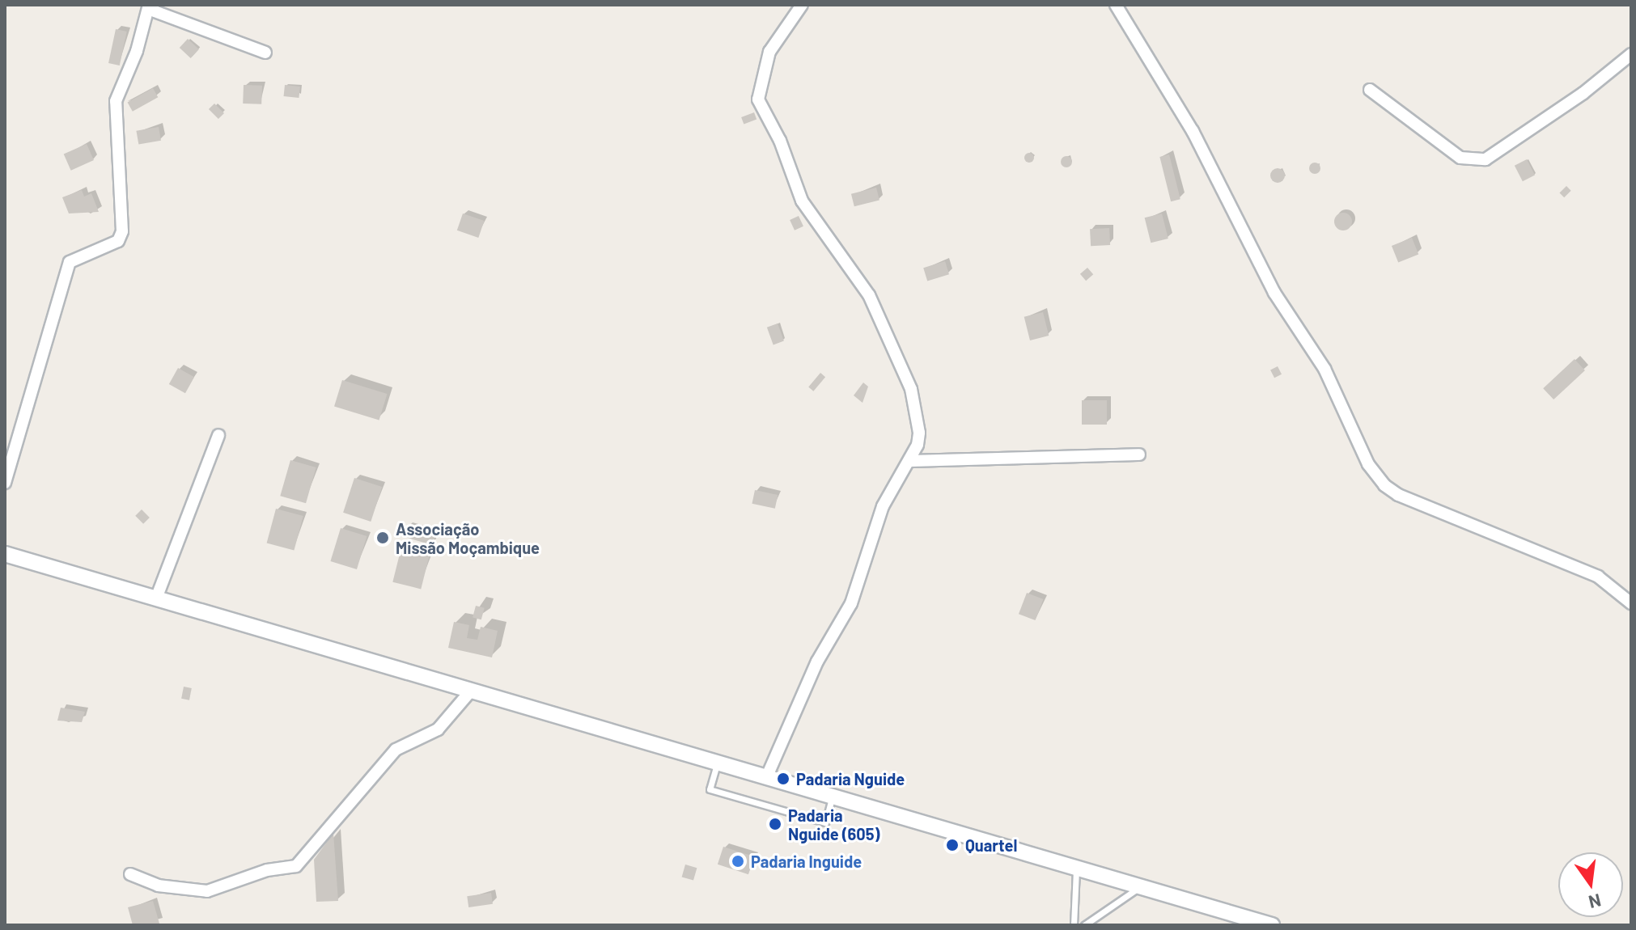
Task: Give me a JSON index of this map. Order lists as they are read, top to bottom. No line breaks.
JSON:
{"places":["Associação Missão Moçambique","Padaria Nguide","Padaria Nguide (605)","Quartel","Padaria Inguide"],"north":"bottom"}
